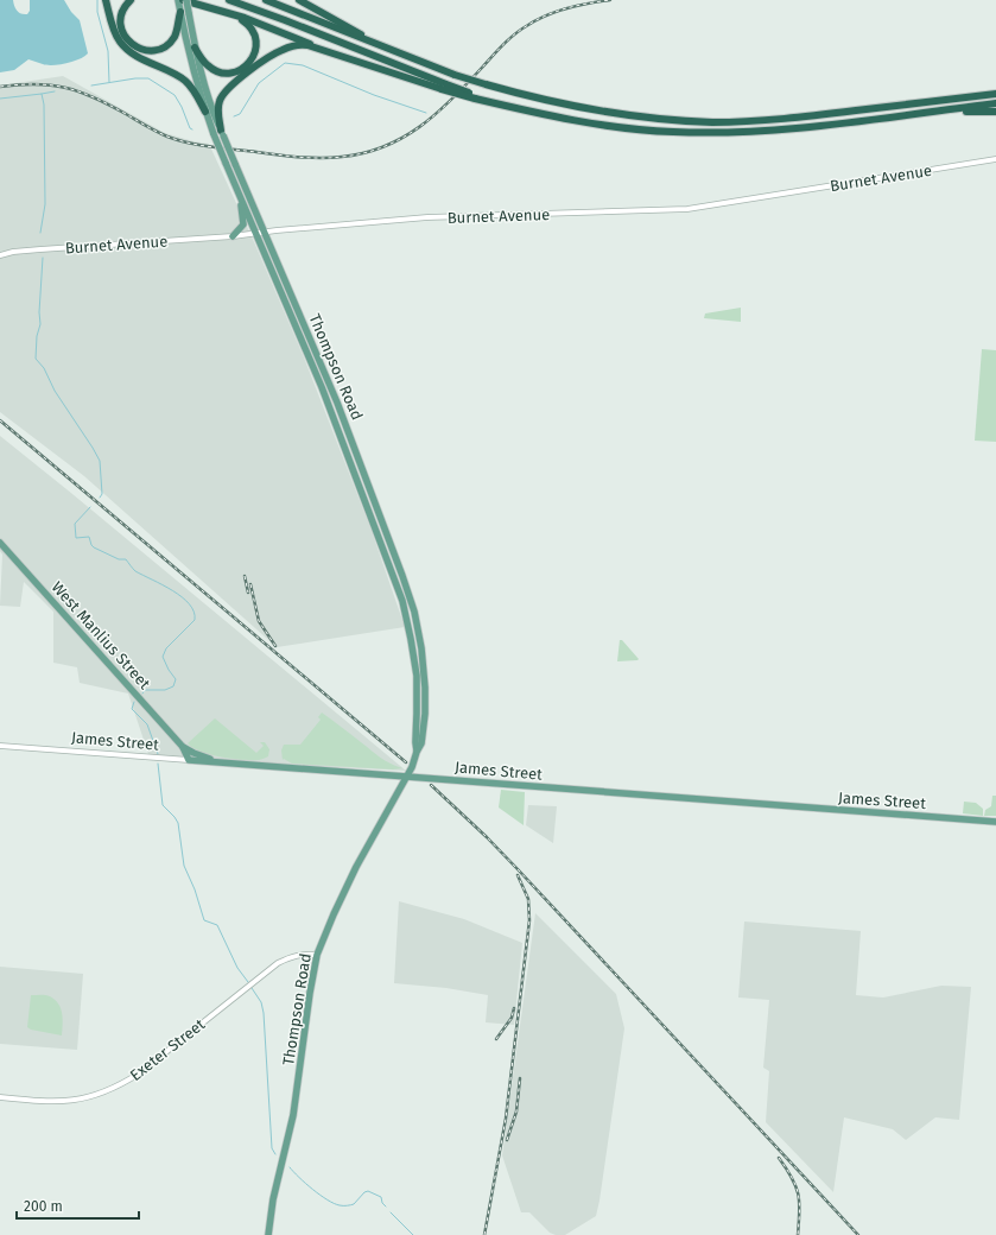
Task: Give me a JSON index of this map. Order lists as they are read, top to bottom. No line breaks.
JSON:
{"streets":{"main road":["Thompson Road","West Manlius Street","James Street"],"street":["Burnet Avenue","Exeter Street"]},"crossings":[["Burnet Avenue","Thompson Road"],["Thompson Road","James Street"],["Thompson Road","Exeter Street"],["West Manlius Street","James Street"]],"scale_bar":"200 m"}
